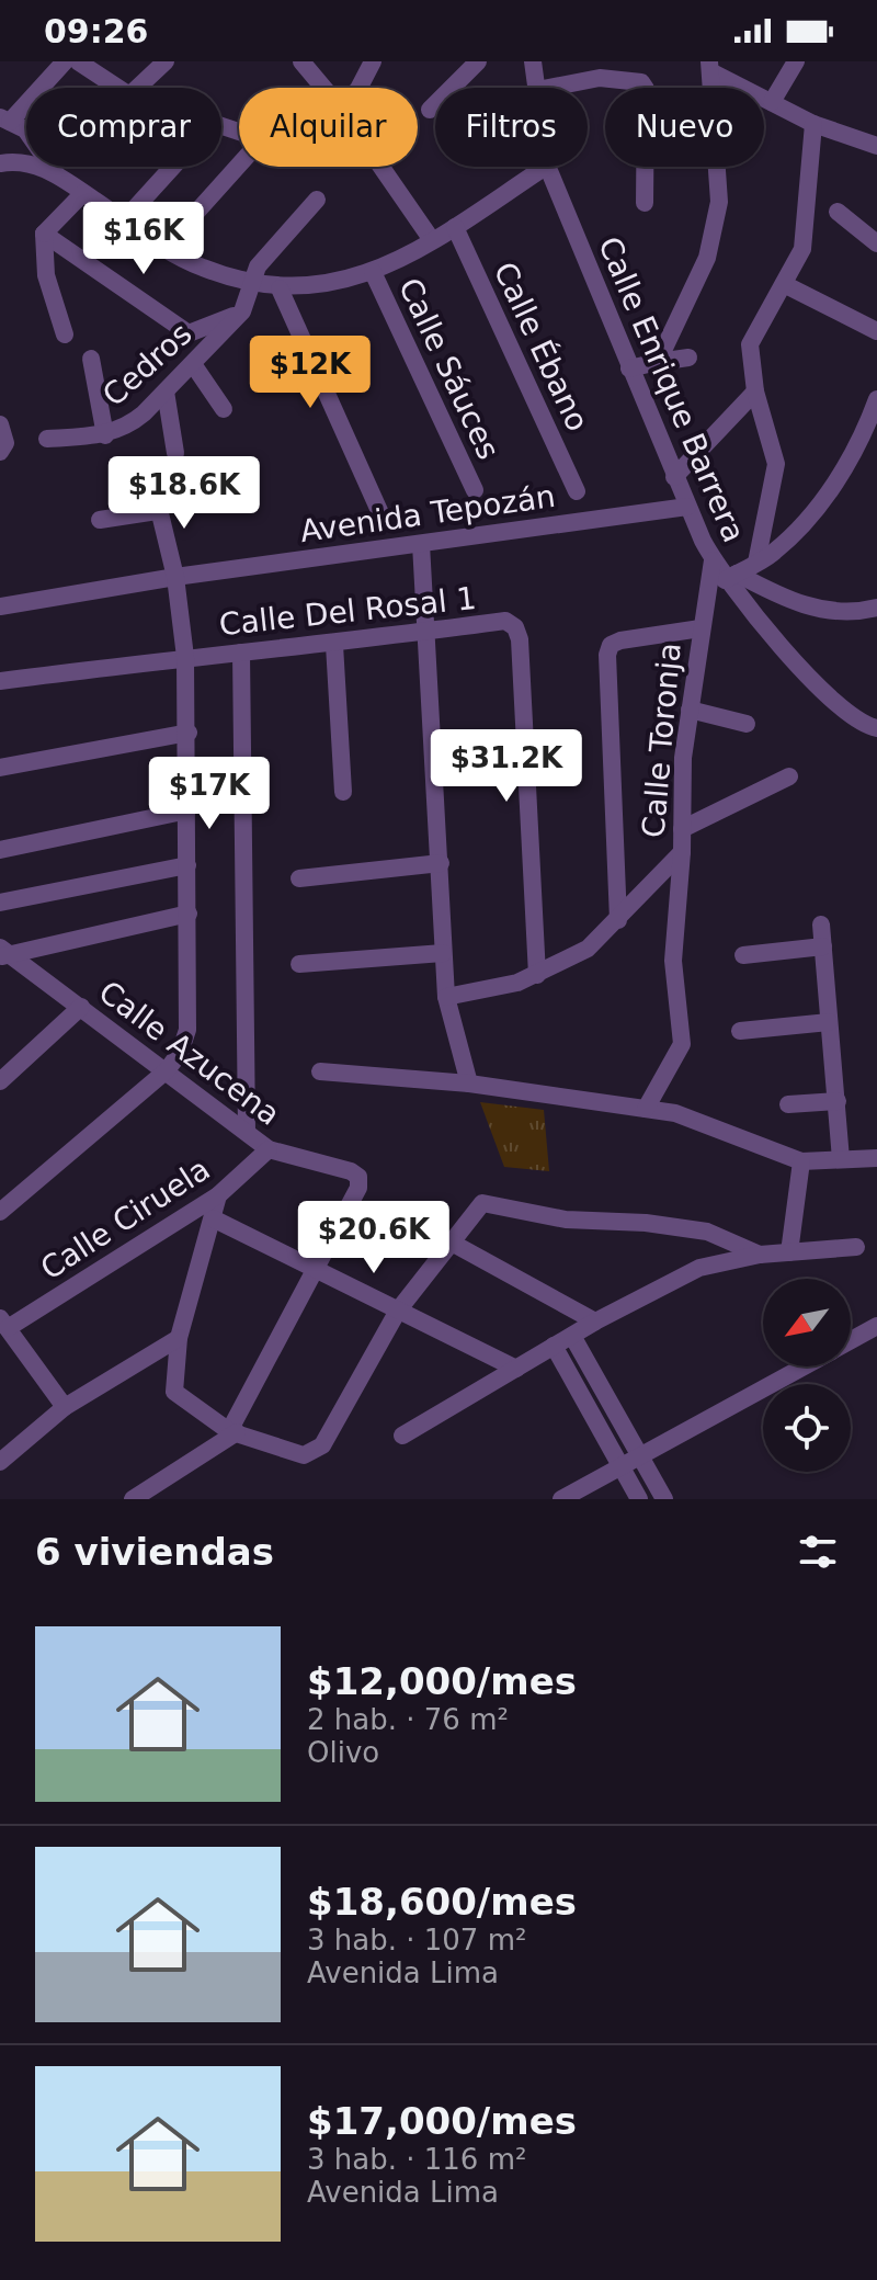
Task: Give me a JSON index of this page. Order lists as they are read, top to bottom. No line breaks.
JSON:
{"streets":{"street":["Calle Ébano","Cedros","Calle Sáuces","Calle Enrique Barrera","Avenida Tepozán","Calle Del Rosal 1","Calle Toronja","Calle Azucena","Calle Ciruela"]},"crossings":[["Calle Enrique Barrera","Avenida Tepozán"],["Calle Enrique Barrera","Calle Toronja"],["Calle Del Rosal 1","Calle Toronja"],["Calle Azucena","Calle Ciruela"]],"north":"bottom left","page":{"status":"09:26","chip":["Comprar","Alquilar","Filtros","Nuevo"],"price":["$16K","$12K","$18.6K","$31.2K","$17K","$20.6K"],"heading":"6 viviendas","list":[{"name":"$12,000/mes","note":"2 hab. · 76 m² · Olivo"},{"name":"$18,600/mes","note":"3 hab. · 107 m² · Avenida Lima"},{"name":"$17,000/mes","note":"3 hab. · 116 m² · Avenida Lima"}]}}
